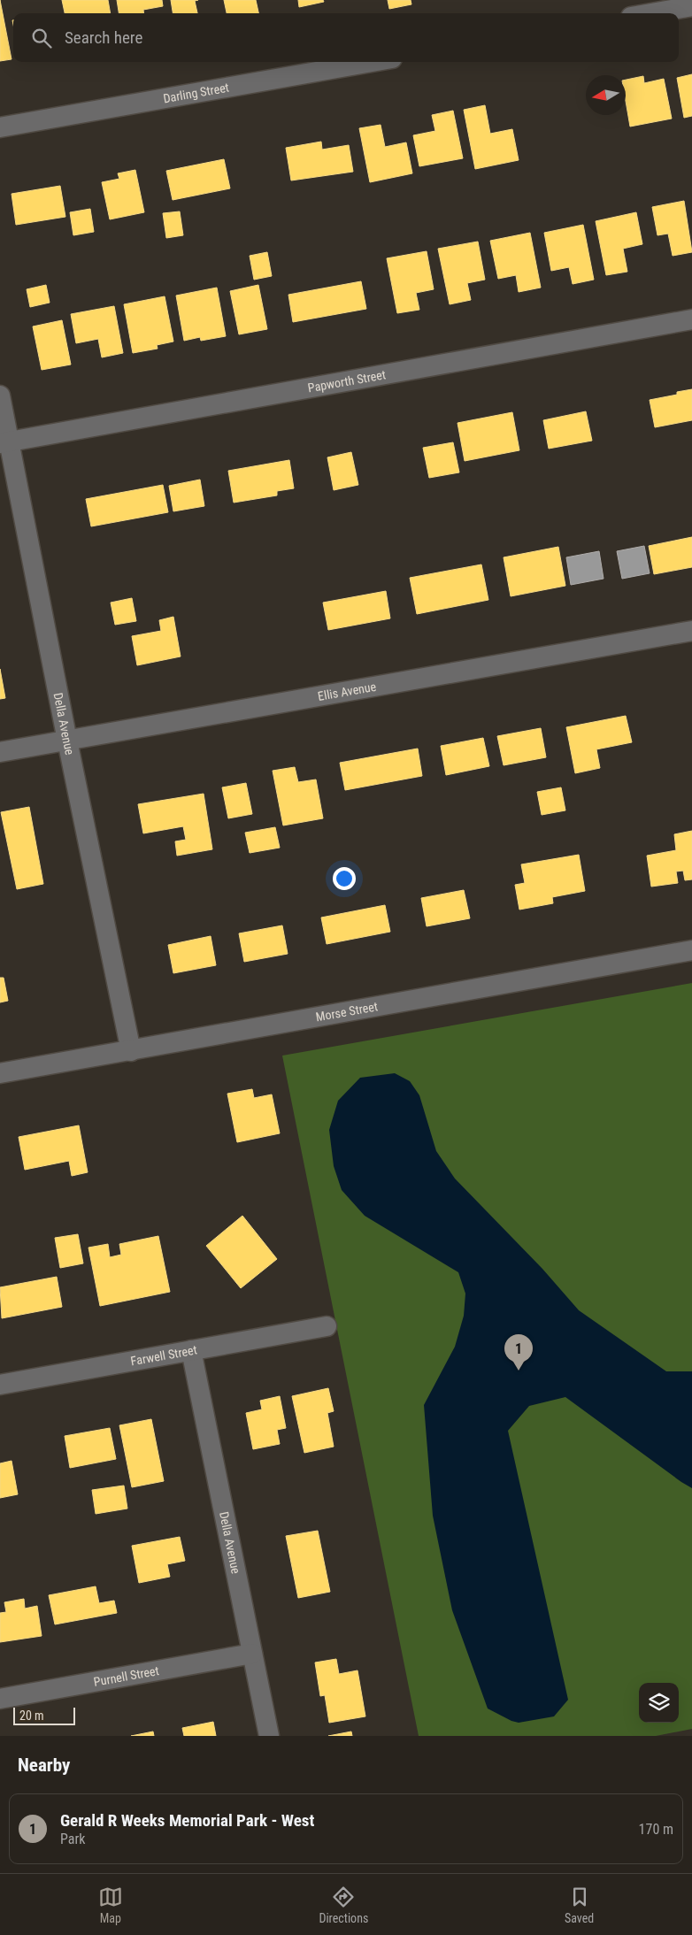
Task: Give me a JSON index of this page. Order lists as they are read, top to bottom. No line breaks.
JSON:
{"streets":{"street":["Darling Street","Papworth Street","Ellis Avenue","Della Avenue","Morse Street","Farwell Street","Purnell Street"]},"crossings":[["Papworth Street","Della Avenue"],["Ellis Avenue","Della Avenue"],["Della Avenue","Morse Street"],["Della Avenue","Farwell Street"],["Della Avenue","Purnell Street"]],"scale_bar":"20 m","north":"left","page":{"search":"Search here","pins":"1","scale":"20 m","heading":"Nearby","list":[{"mark":"1","name":"Gerald R Weeks Memorial Park - West","note":"Park","value":"170 m"}],"nav":["Map","Directions","Saved"]}}
